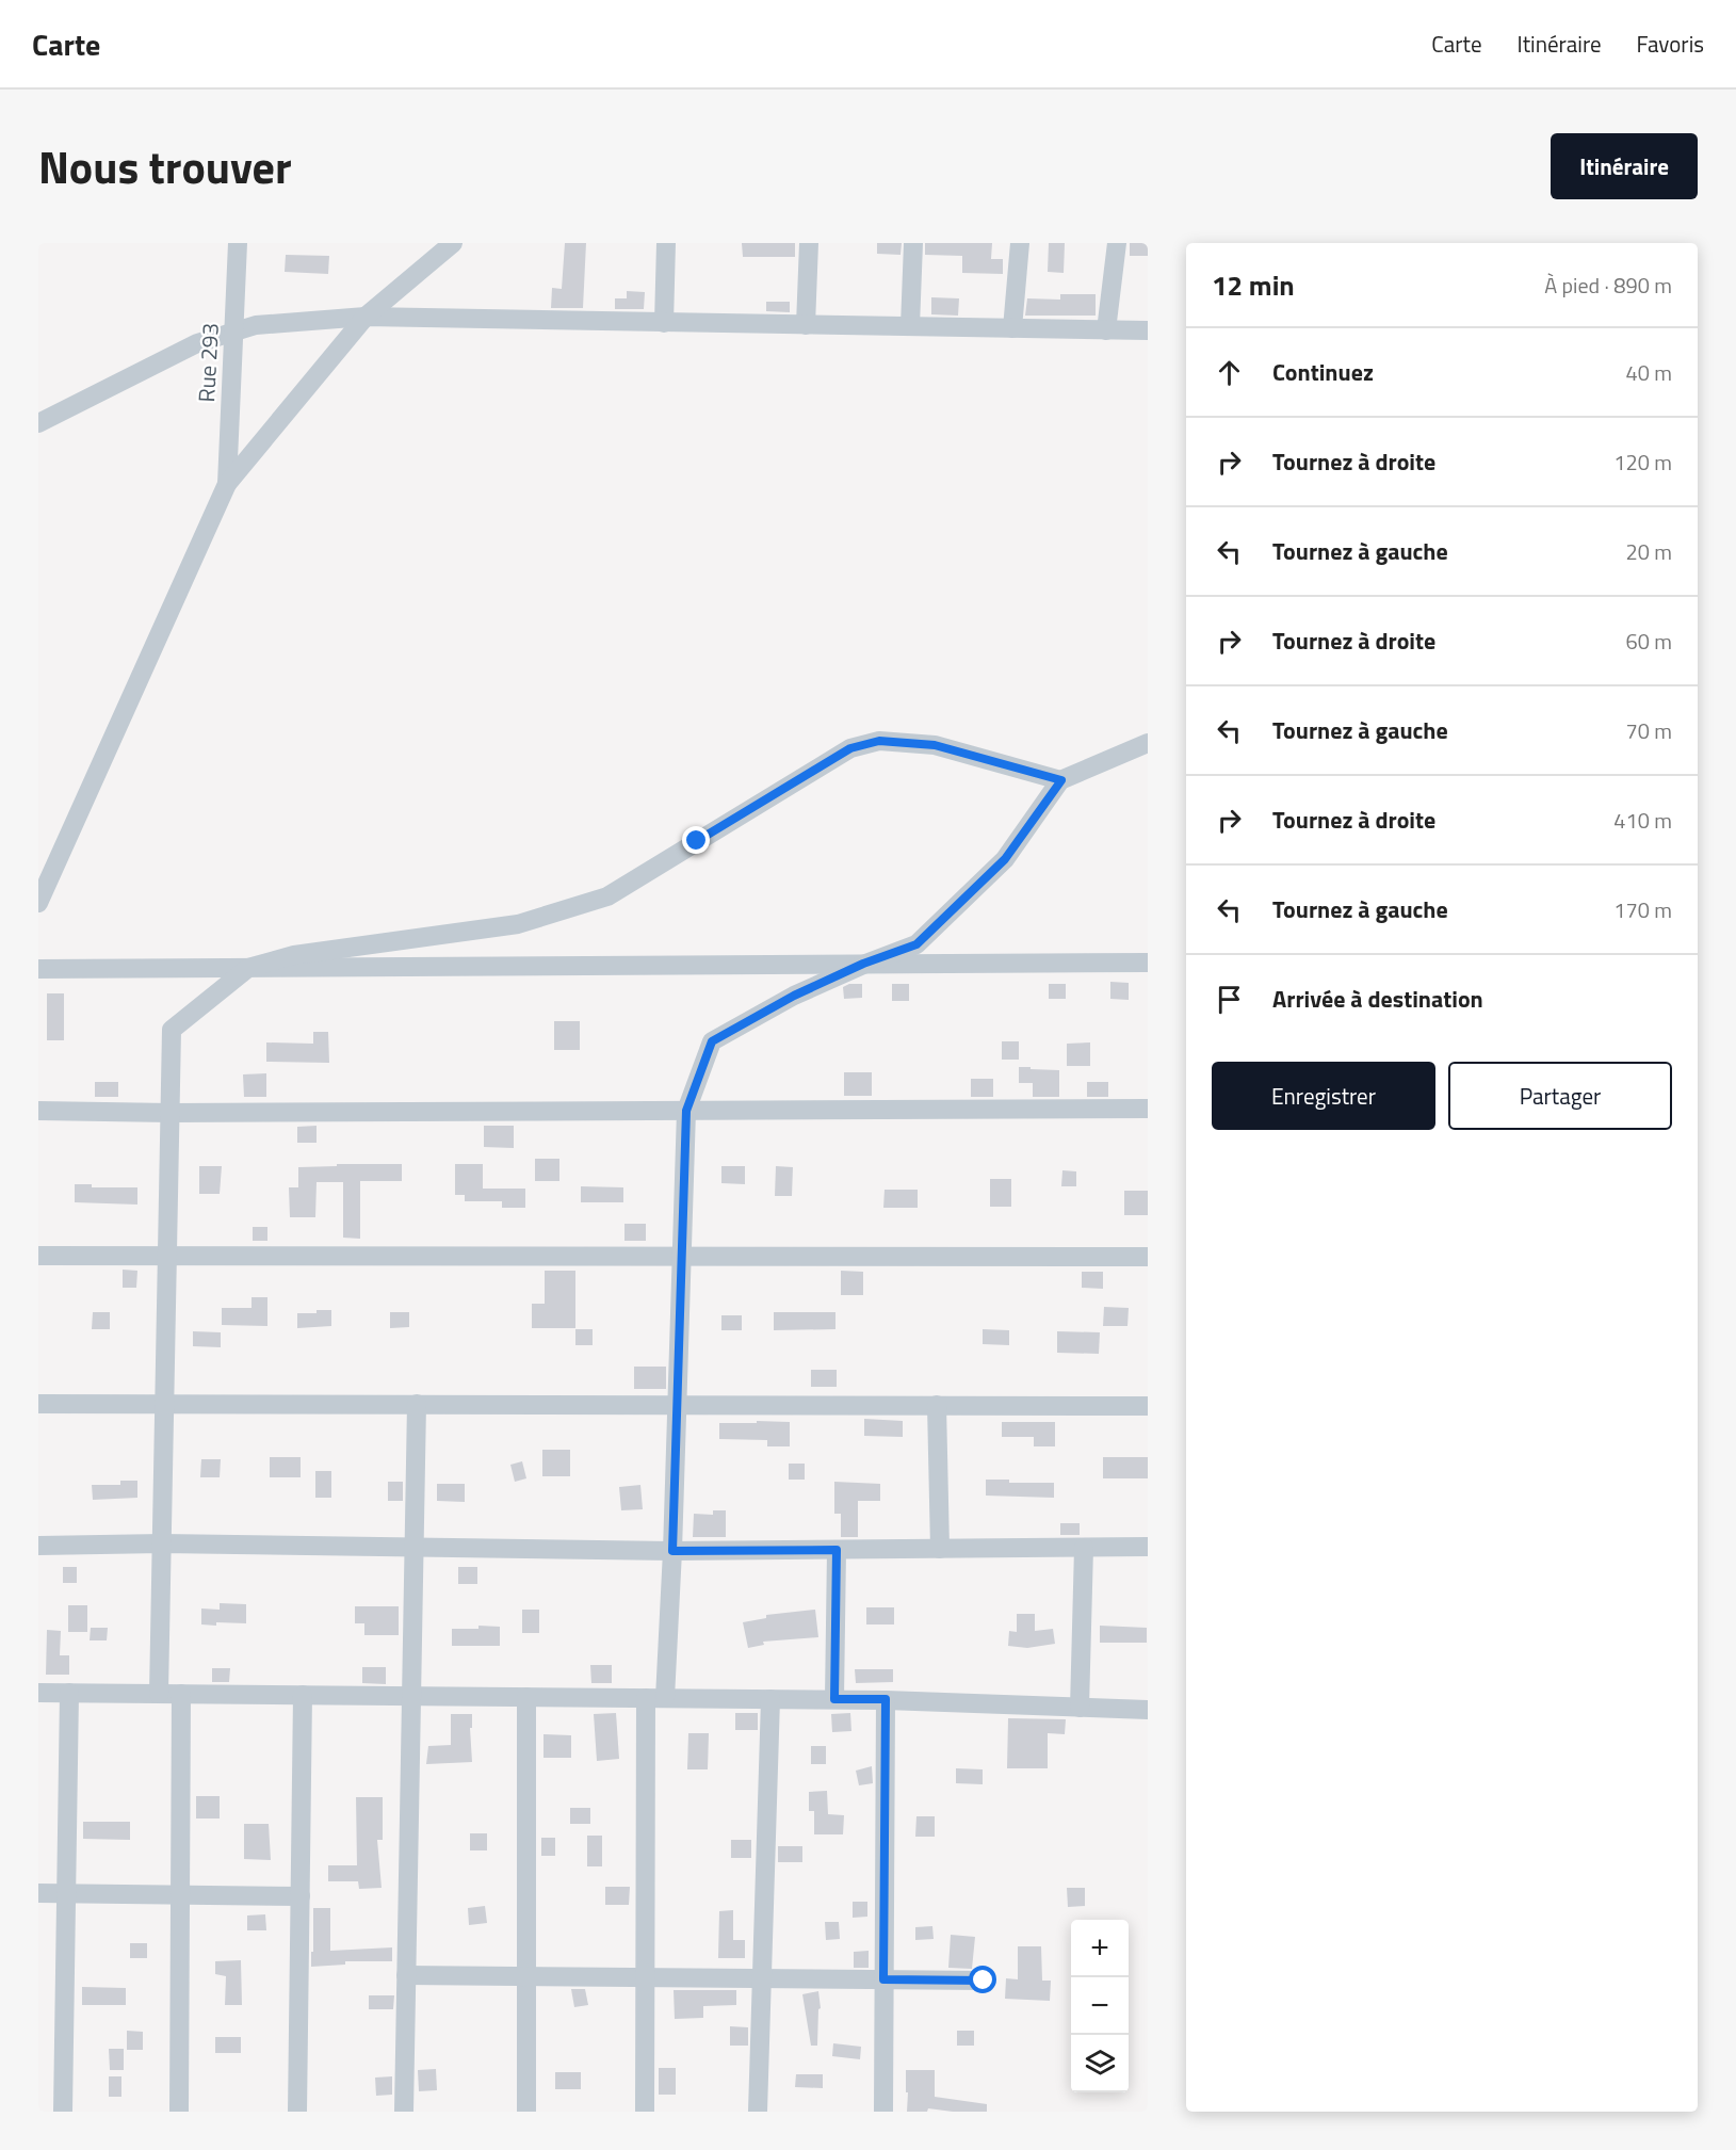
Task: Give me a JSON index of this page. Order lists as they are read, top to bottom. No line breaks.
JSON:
{"streets":{"street":["Rue 293"]},"page":{"header":"Carte","nav":["Carte","Itinéraire","Favoris"],"title":"Nous trouver","buttons":["Itinéraire",["Enregistrer","Partager"]],"heading":["12 min","À pied · 890 m"],"list":[["Continuez","40 m"],["Tournez à droite","120 m"],["Tournez à gauche","20 m"],["Tournez à droite","60 m"],["Tournez à gauche","70 m"],["Tournez à droite","410 m"],["Tournez à gauche","170 m"],"Arrivée à destination"],"map_buttons":["+","−"]}}
